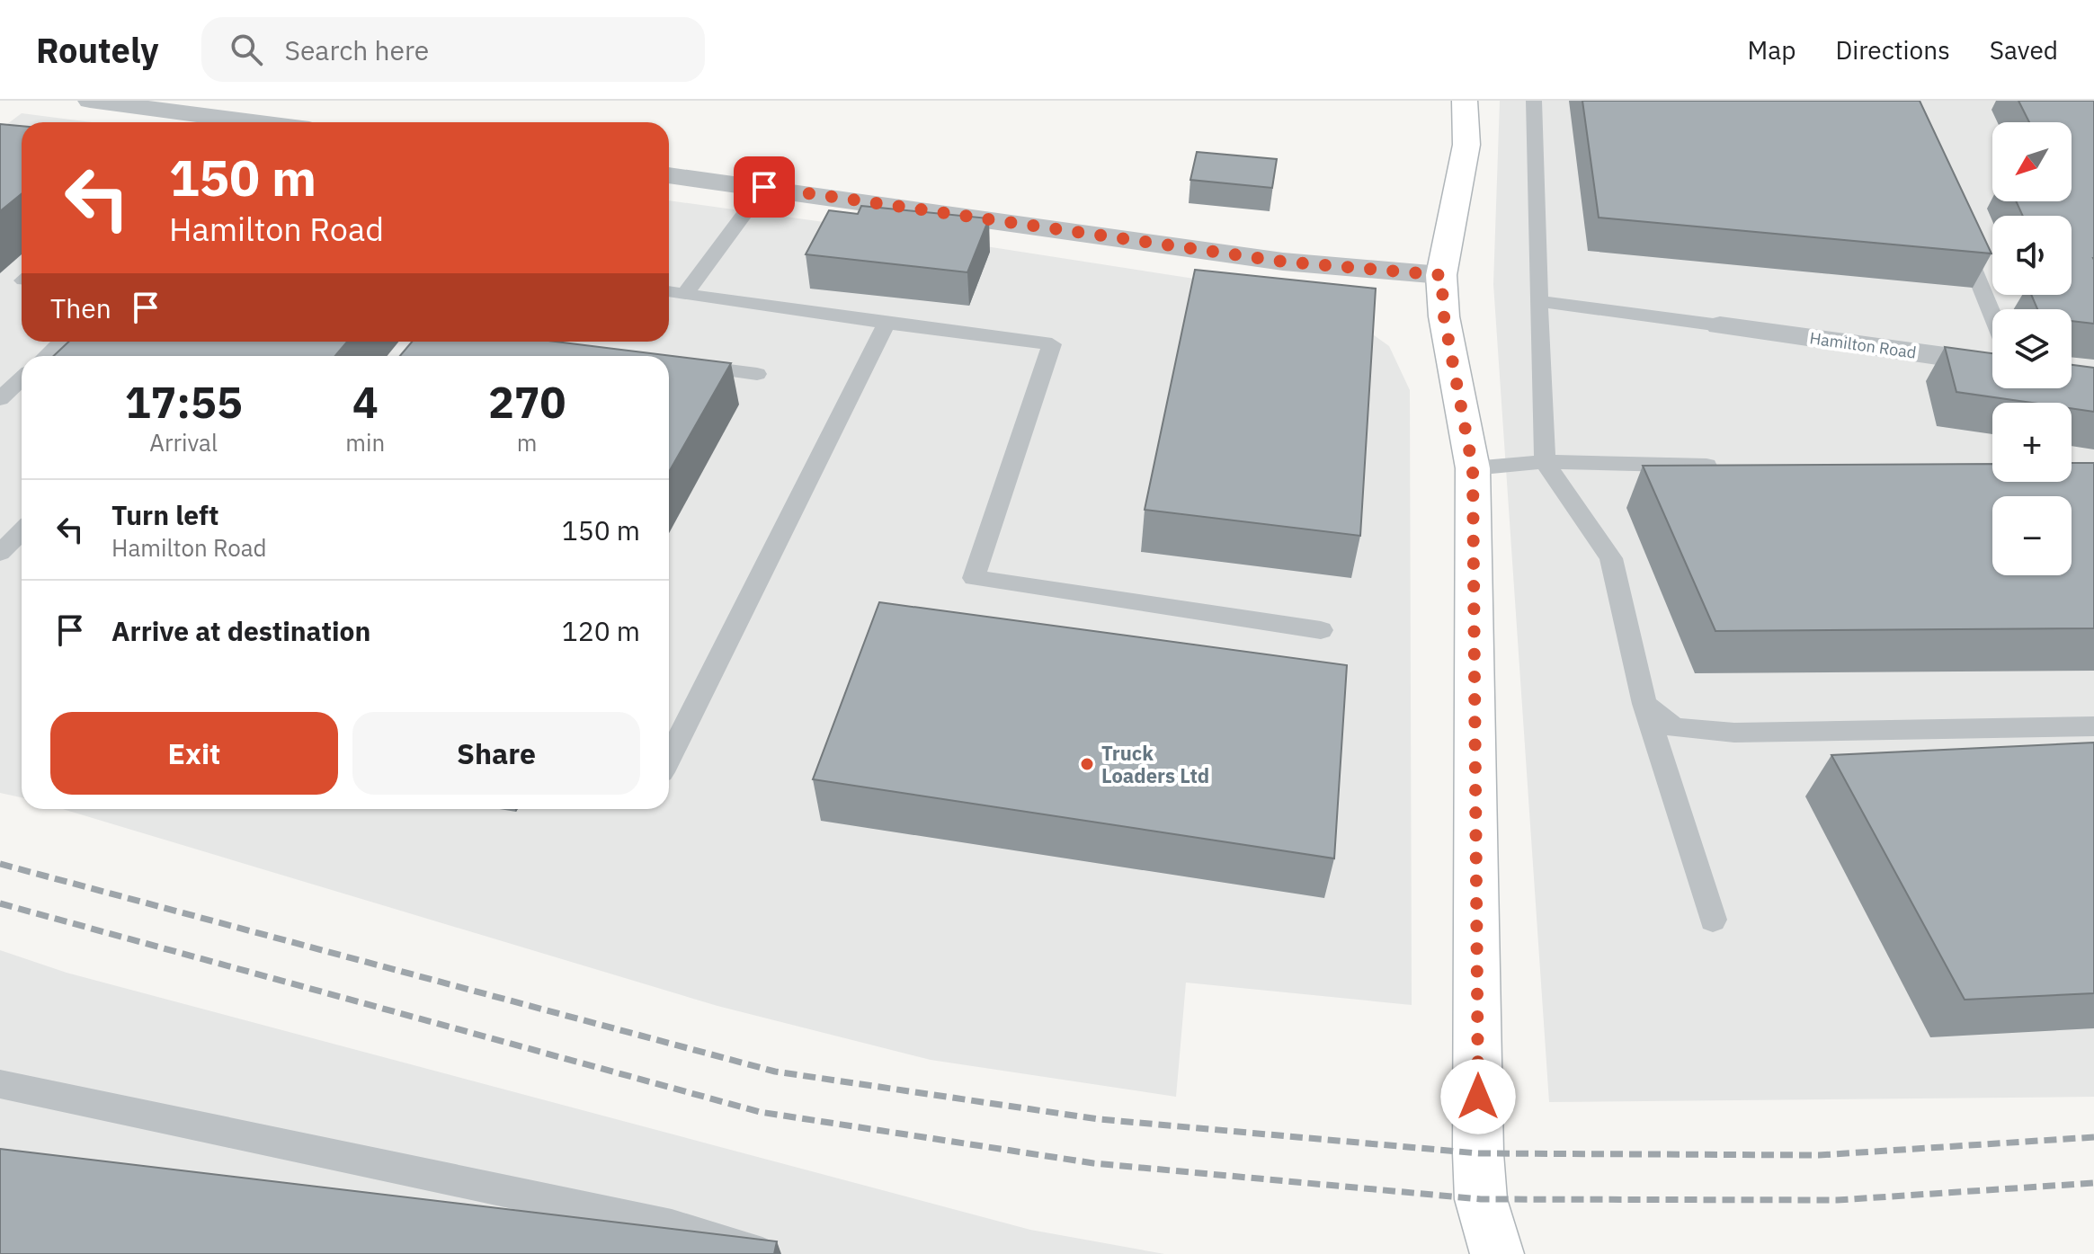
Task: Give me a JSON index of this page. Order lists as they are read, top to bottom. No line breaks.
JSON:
{"streets":{"street":["Hamilton Road"]},"places":["Truck Loaders Ltd"],"north":"bottom left","page":{"header":"Routely","search":"Search here","nav":["Map","Directions","Saved"],"map_buttons":["+","−"],"turn":["150 m","Hamilton Road"],"then":"Then","eta":["17:55","Arrival","4","min","270","m"],"list":[{"name":"Turn left","note":"Hamilton Road","value":"150 m"},{"name":"Arrive at destination","value":"120 m"}],"buttons":["Exit","Share"]}}
